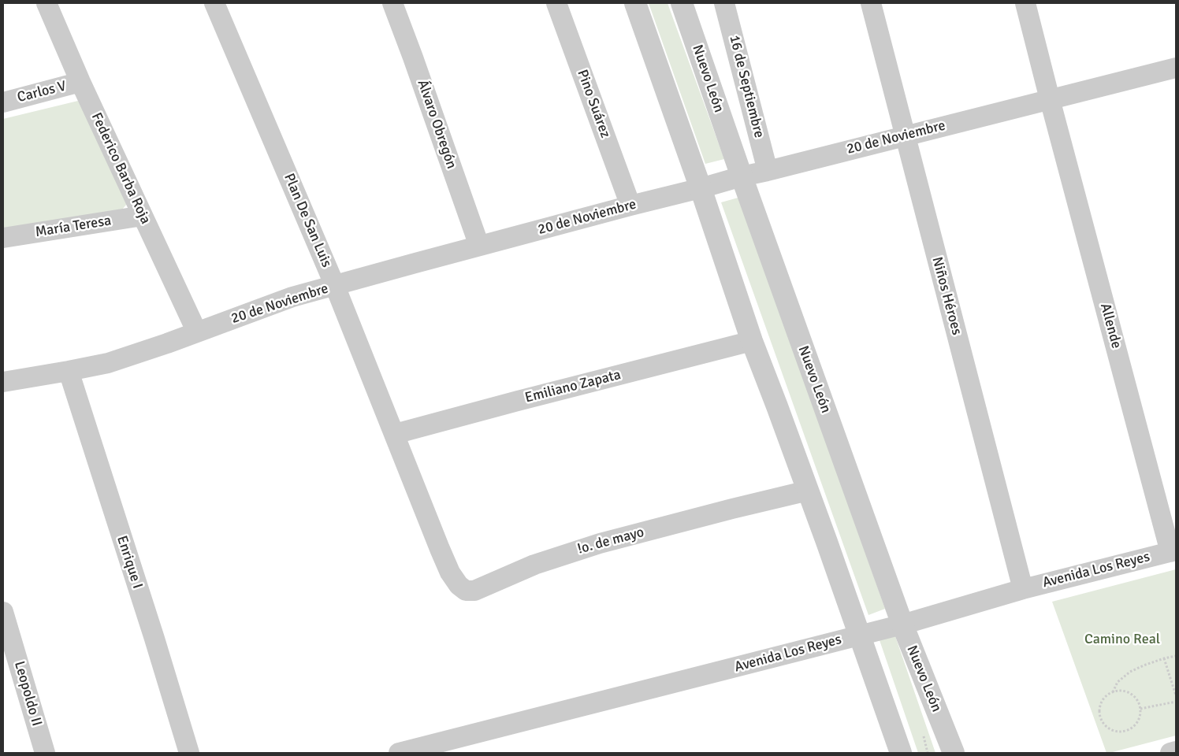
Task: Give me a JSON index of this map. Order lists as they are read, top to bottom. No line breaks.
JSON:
{"streets":{"street":["Nuevo León","16 de Septiembre","Carlos V","Pino Suárez","Álvaro Obregón","20 de Noviembre","Federico Barba Roja","Plan De San Luis","María Teresa","Niños Héroes","Allende","Emiliano Zapata","!o. de mayo","Enrique I","Avenida Los Reyes","Leopoldo II"]},"crossings":[["Nuevo León","20 de Noviembre"],["Nuevo León","Avenida Los Reyes"],["16 de Septiembre","20 de Noviembre"],["Carlos V","Federico Barba Roja"],["Pino Suárez","20 de Noviembre"],["Álvaro Obregón","20 de Noviembre"],["20 de Noviembre","Federico Barba Roja"],["20 de Noviembre","Plan De San Luis"],["20 de Noviembre","Niños Héroes"],["20 de Noviembre","Allende"],["20 de Noviembre","Enrique I"],["Federico Barba Roja","María Teresa"],["Plan De San Luis","Emiliano Zapata"],["Plan De San Luis","!o. de mayo"],["Niños Héroes","Avenida Los Reyes"],["Allende","Avenida Los Reyes"]],"parks":["Camino Real"]}
